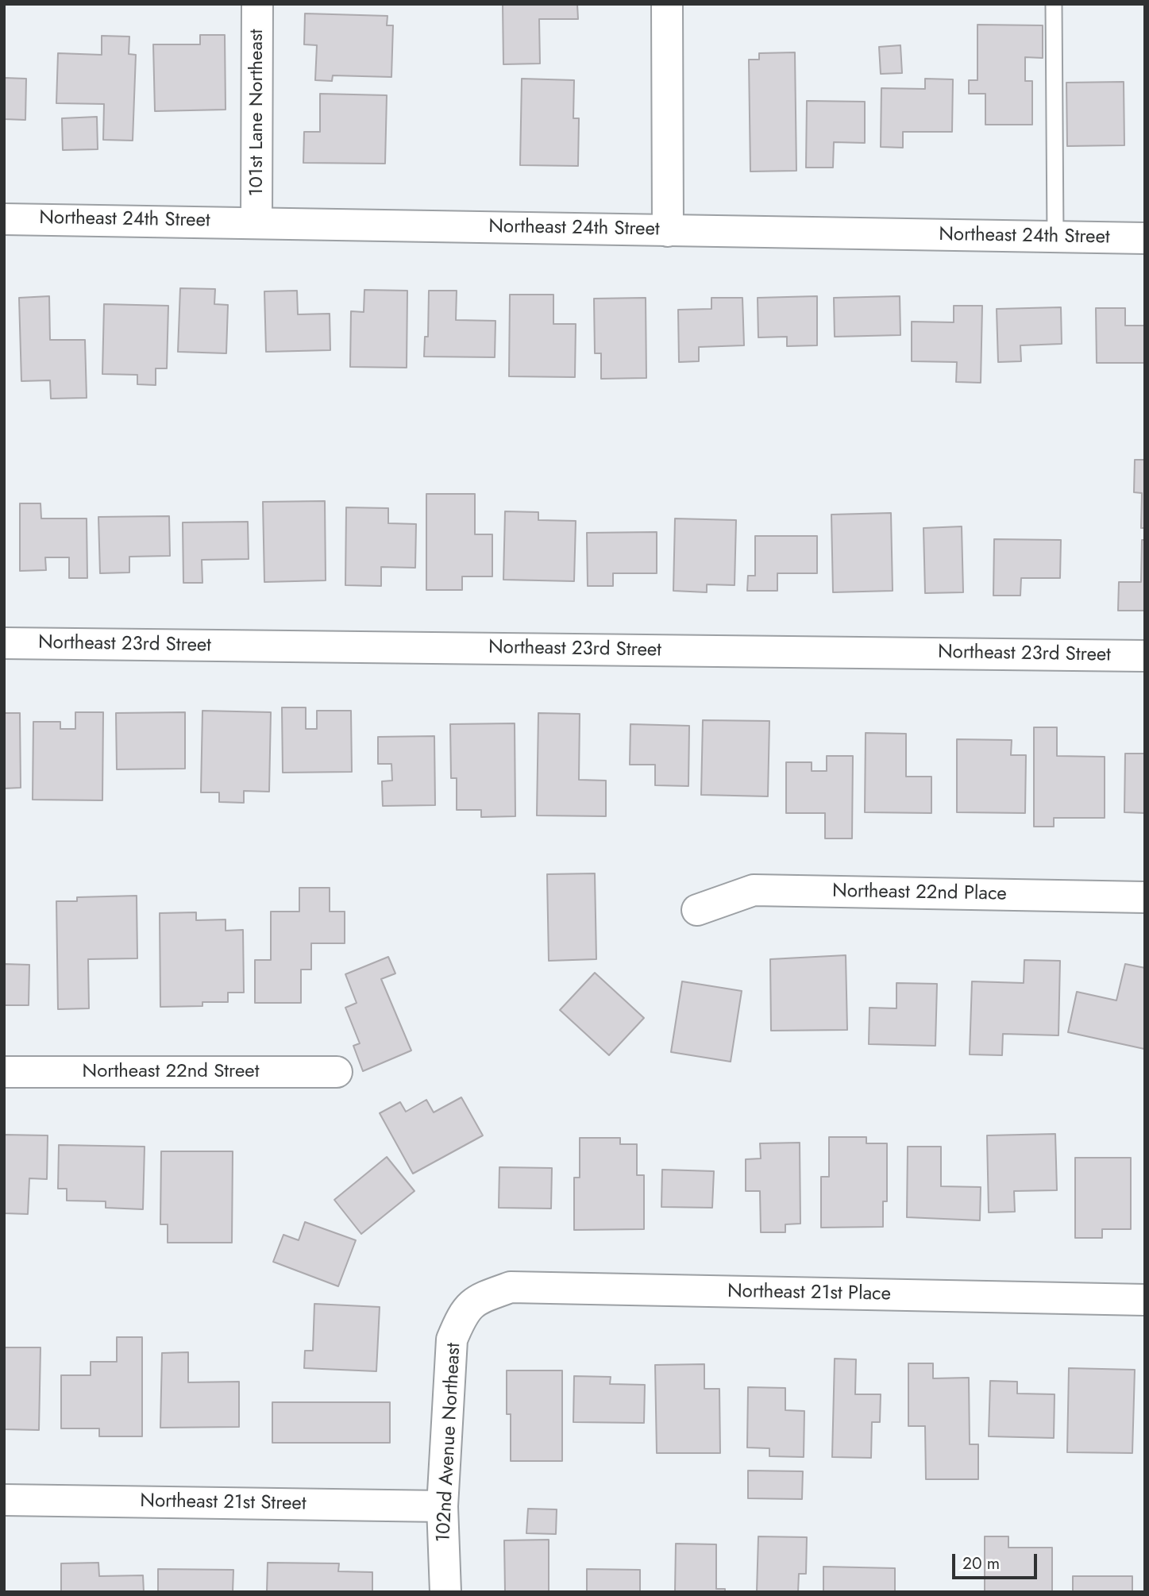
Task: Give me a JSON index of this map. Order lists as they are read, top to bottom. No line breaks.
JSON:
{"streets":{"street":["101st Lane Northeast","Northeast 24th Street","Northeast 23rd Street","Northeast 22nd Place","Northeast 22nd Street","Northeast 21st Place","102nd Avenue Northeast","Northeast 21st Street"]},"crossings":[["101st Lane Northeast","Northeast 24th Street"],["Northeast 21st Place","102nd Avenue Northeast"],["102nd Avenue Northeast","Northeast 21st Street"]],"scale_bar":"20 m"}
